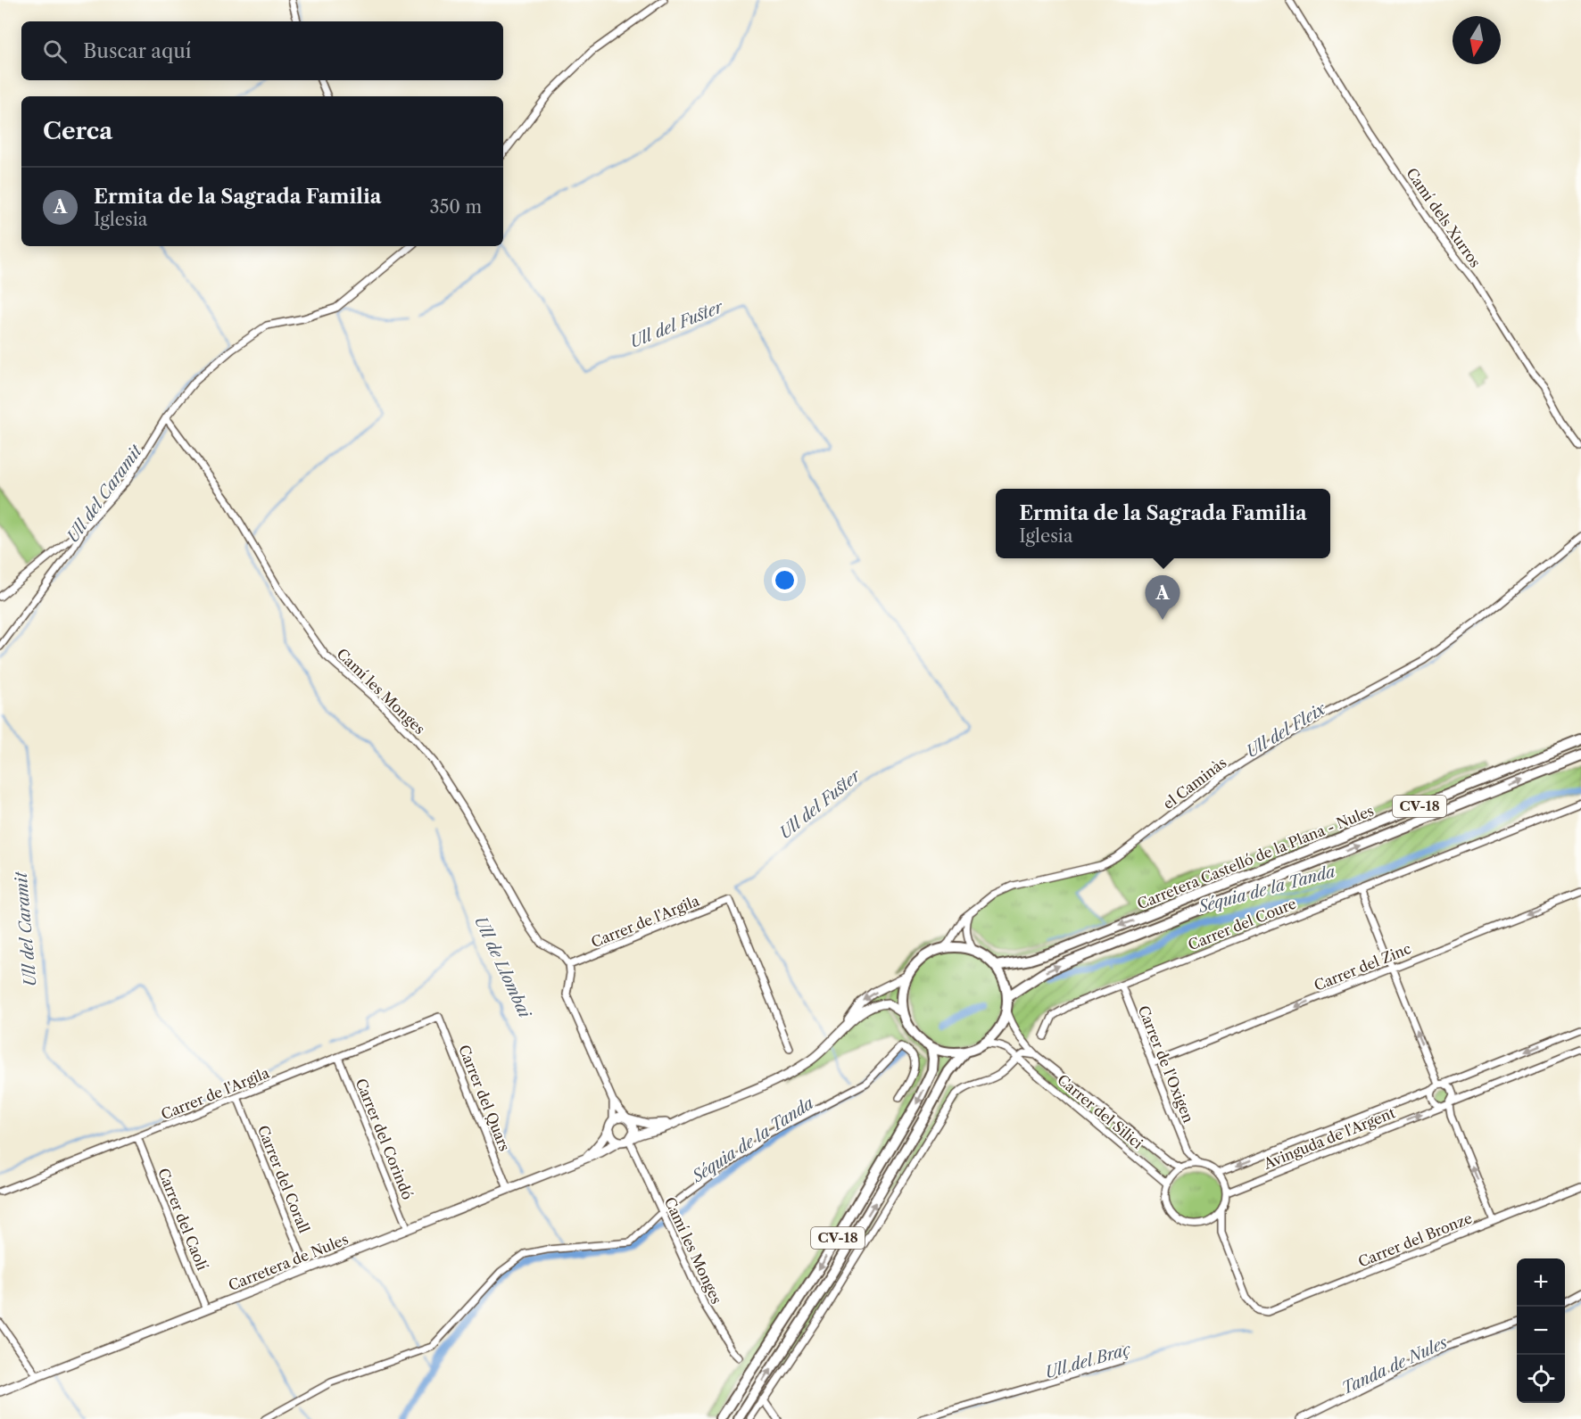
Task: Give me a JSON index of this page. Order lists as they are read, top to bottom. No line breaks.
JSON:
{"streets":{"main road":["CV-18","Carretera Castelló de la Plana - Nules","Carretera de Nules"],"street":["Camí dels Xurros","Camí les Monges","el Caminàs","Carrer de l'Argila","Carrer del Coure","Carrer del Zinc","Carrer de l'Oxigen","Carrer del Quars","Carrer del Silici","Avinguda de l'Argent","Carrer del Corindó","Carrer del Corall","Carrer del Caolí","Carrer del Bronze"]},"crossings":[["Camí les Monges","Carrer de l'Argila"],["Camí les Monges","Carretera de Nules"],["el Caminàs","CV-18"],["el Caminàs","Carretera Castelló de la Plana - Nules"],["el Caminàs","Carrer del Silici"],["el Caminàs","Carretera de Nules"],["CV-18","Carretera Castelló de la Plana - Nules"],["CV-18","Carrer del Silici"],["CV-18","Carretera de Nules"],["Carretera Castelló de la Plana - Nules","Carrer del Silici"],["Carretera Castelló de la Plana - Nules","Carretera de Nules"],["Carrer de l'Argila","Carrer del Quars"],["Carrer de l'Argila","Carrer del Corindó"],["Carrer de l'Argila","Carrer del Corall"],["Carrer de l'Argila","Carrer del Caolí"],["Carrer del Coure","Carrer de l'Oxigen"],["Carrer del Zinc","Carrer de l'Oxigen"],["Carrer de l'Oxigen","Carrer del Silici"],["Carrer de l'Oxigen","Avinguda de l'Argent"],["Carrer del Quars","Carretera de Nules"],["Carrer del Silici","Avinguda de l'Argent"],["Carrer del Silici","Carretera de Nules"],["Carrer del Corindó","Carretera de Nules"],["Carrer del Corall","Carretera de Nules"],["Carrer del Caolí","Carretera de Nules"]],"one_way":["Carrer del Zinc"],"water":["Ull del Fuster","Ull del Caramit","Ull del Fleix","Séquia de la Tanda","Ull de Llombai","Ull del Braç","Tanda de Nules"],"north":"bottom","page":{"search":"Buscar aquí","heading":"Cerca","list":[{"mark":"A","name":"Ermita de la Sagrada Familia","note":"Iglesia","value":"350 m"}],"popup":["Ermita de la Sagrada Familia","Iglesia"],"pins":"A","map_buttons":["+","−"]}}
